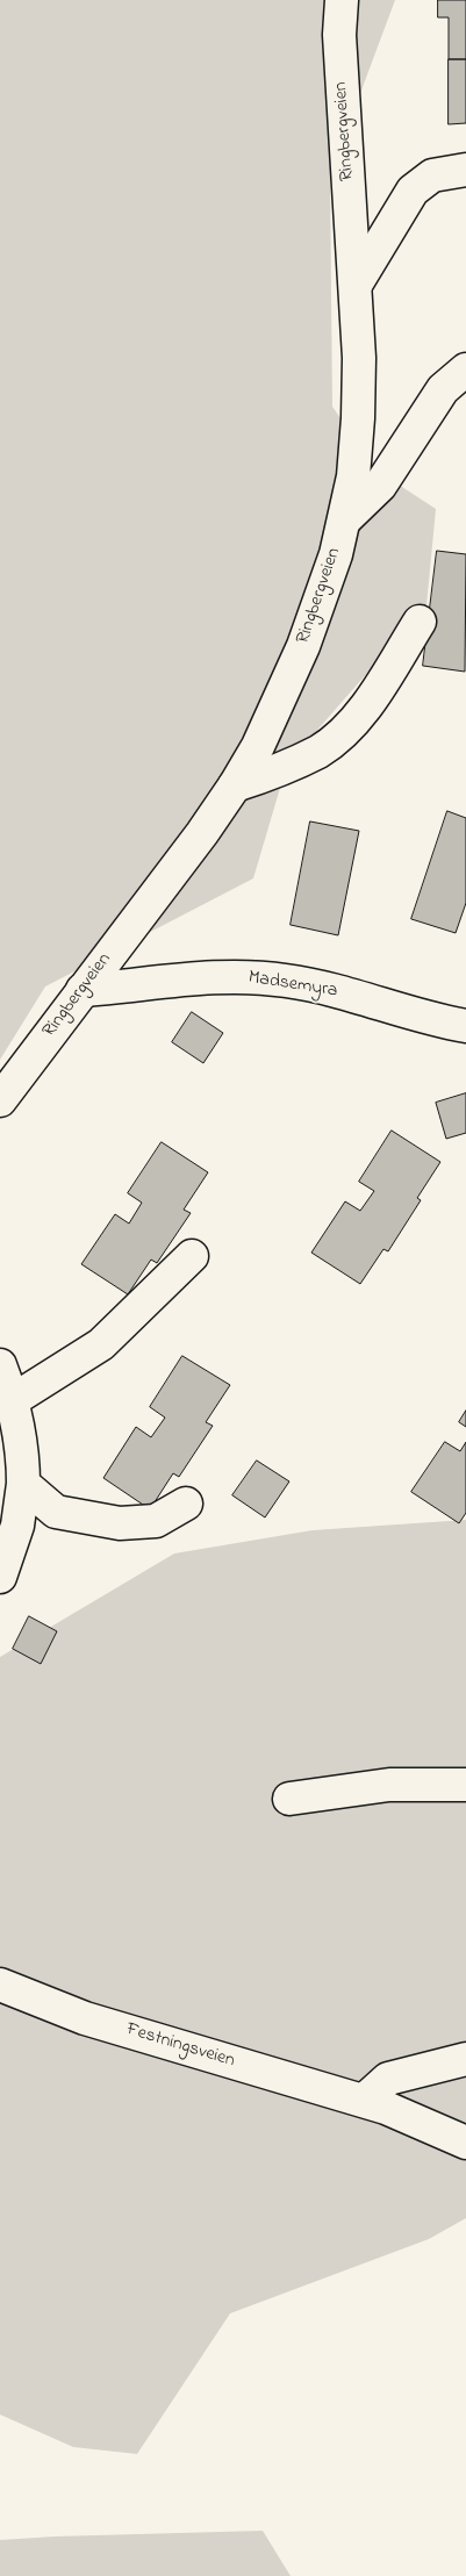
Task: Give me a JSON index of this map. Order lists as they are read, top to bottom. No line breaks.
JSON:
{"streets":{"main road":["Ringbergveien","Madsemyra","Festningsveien"]},"crossings":[["Ringbergveien","Madsemyra"]]}
